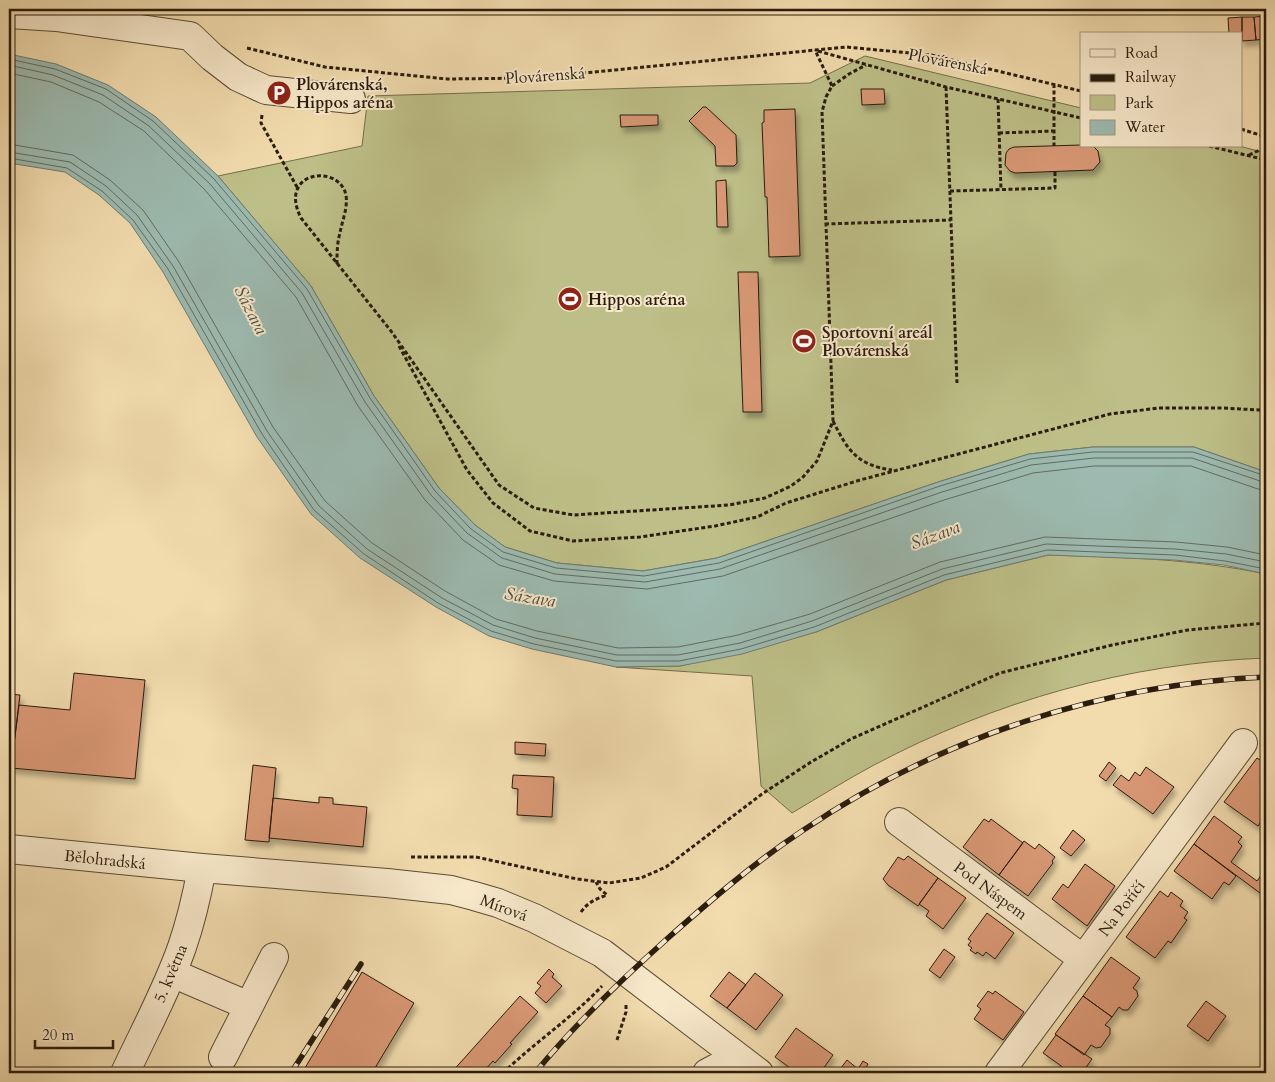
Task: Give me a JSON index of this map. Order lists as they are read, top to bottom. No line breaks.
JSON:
{"streets":{"street":["Bělohradská","Pod Náspem","Mírová","Na Poříčí","5. května"],"path":["Plovárenská"]},"crossings":[["Bělohradská","Mírová"],["Bělohradská","5. května"],["Pod Náspem","Na Poříčí"],["Mírová","5. května"]],"water":["Sázava"],"places":{"parking":["Plovárenská, Hippos aréna"],"sports":["Hippos aréna","Sportovní areál Plovárenská"]},"legend":["Road","Railway","Park","Water"],"scale_bar":"20 m"}
